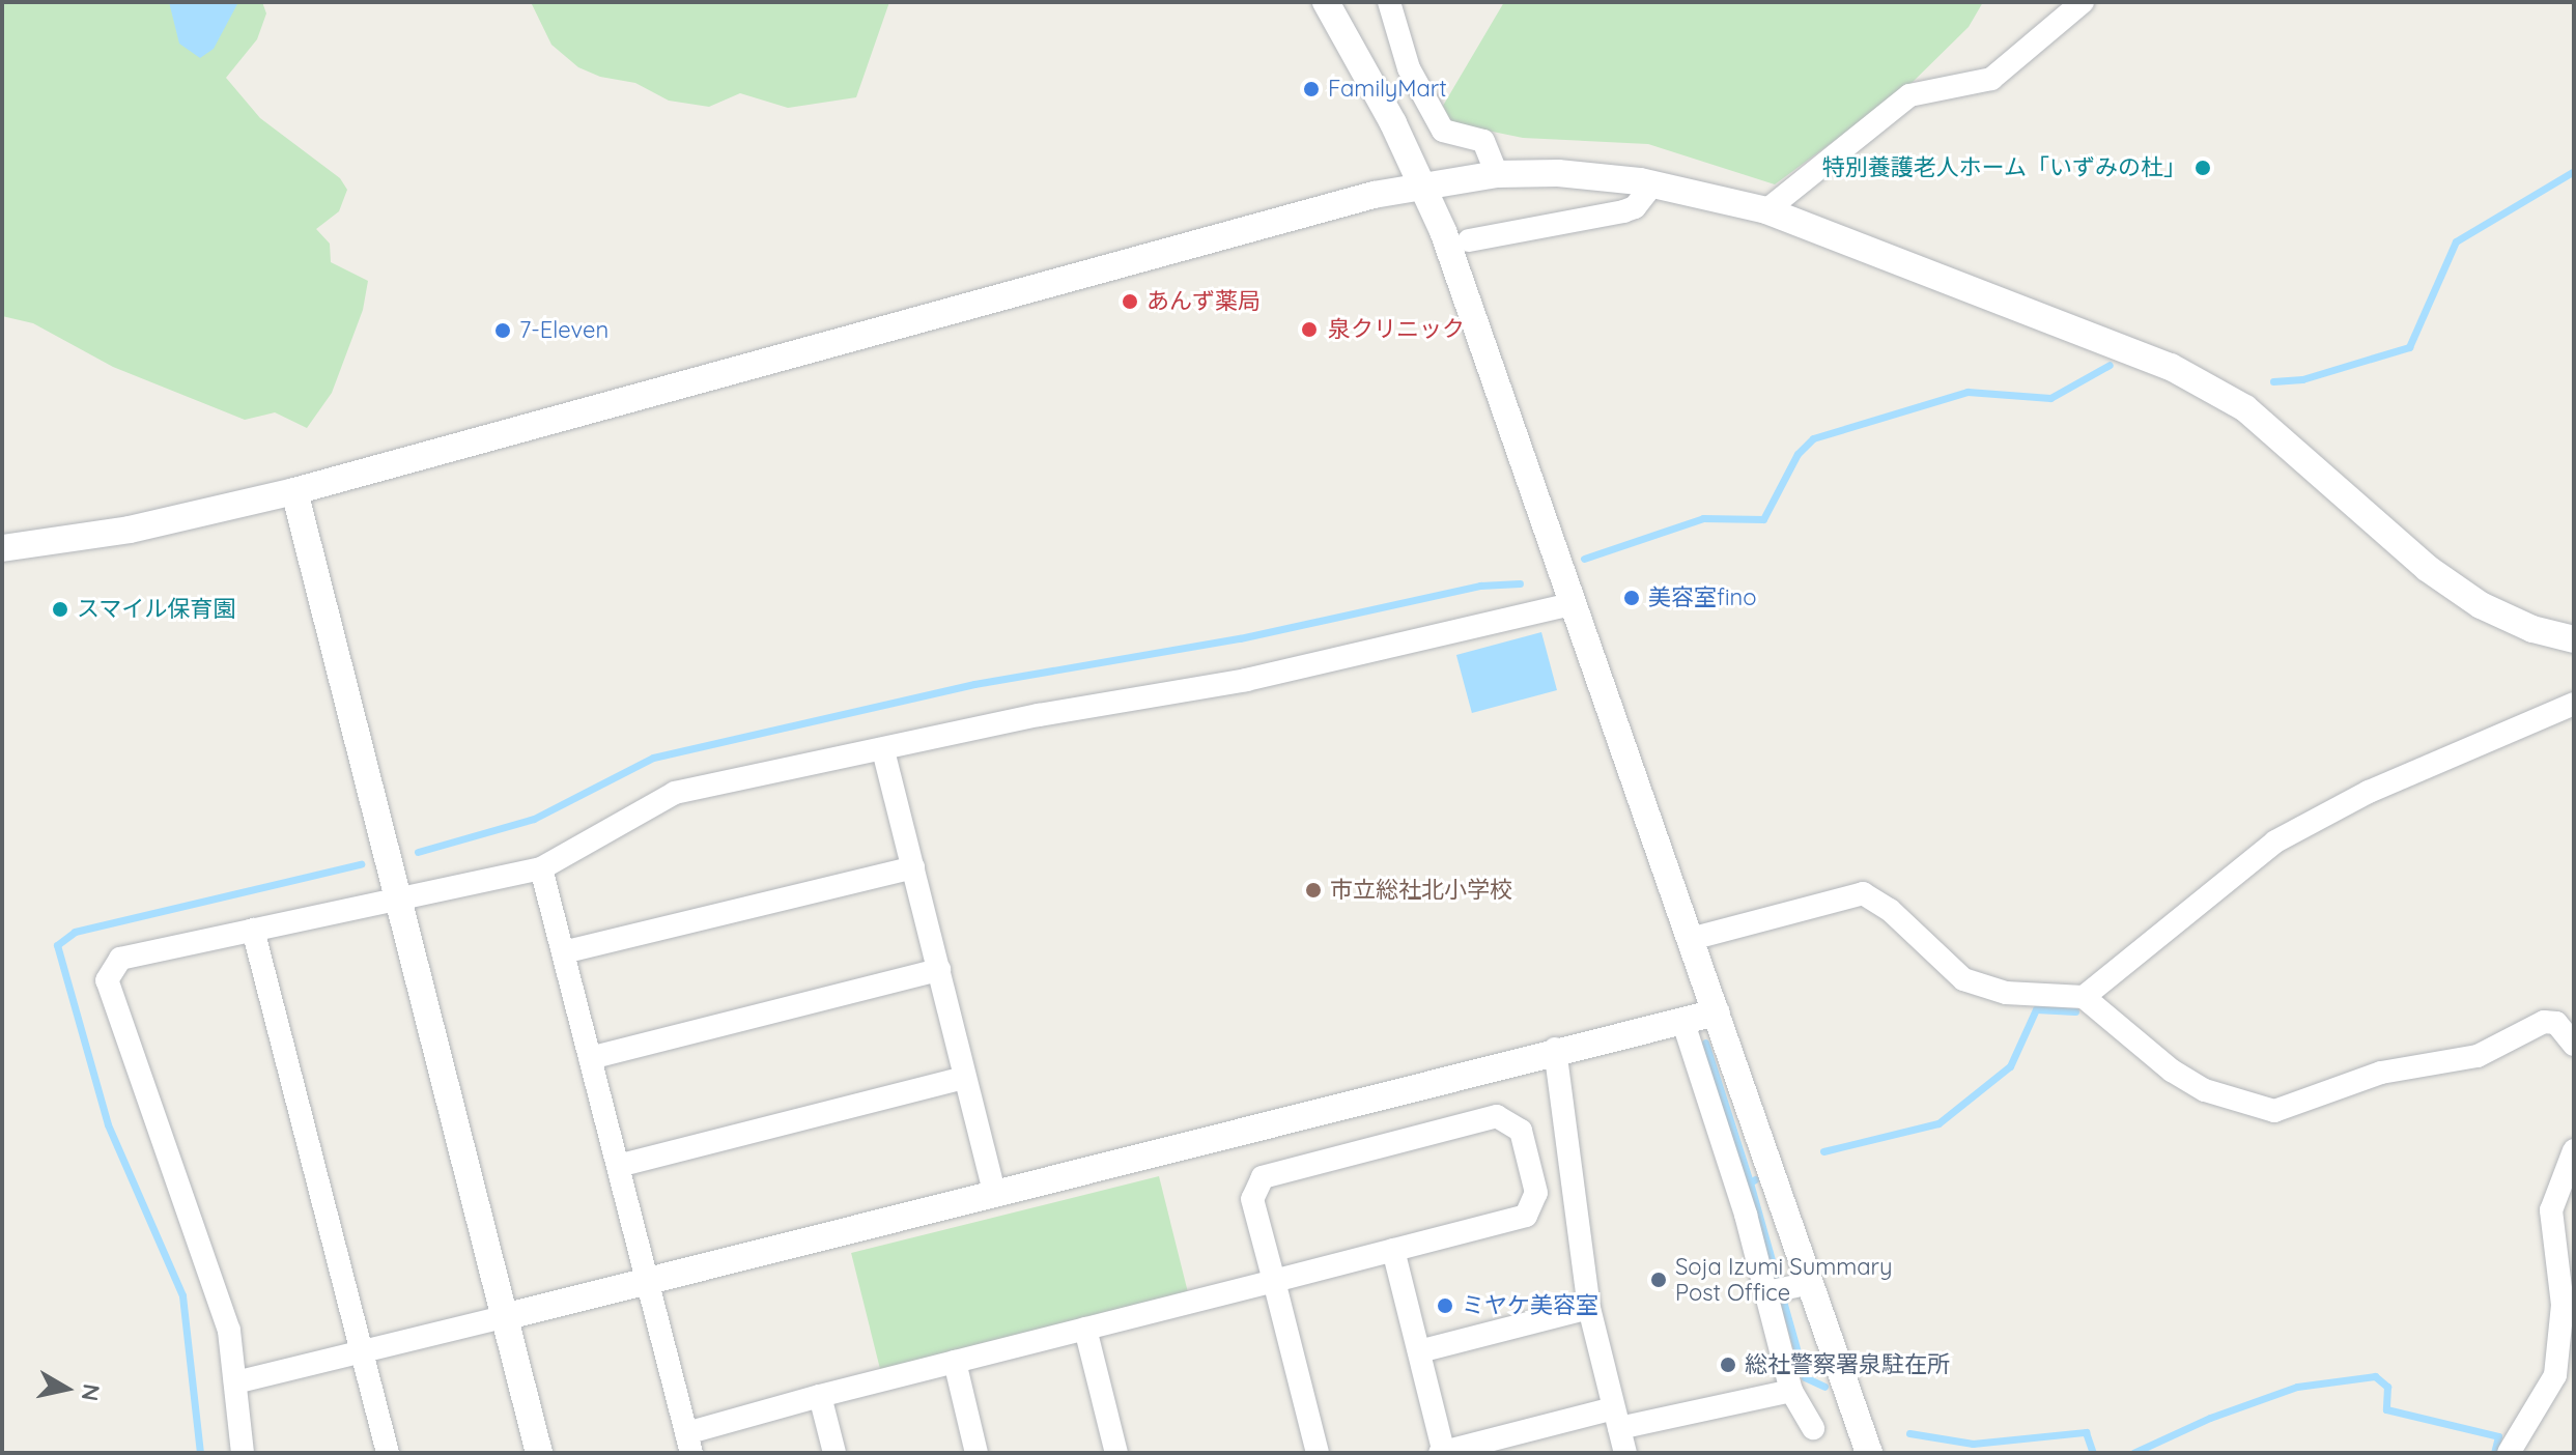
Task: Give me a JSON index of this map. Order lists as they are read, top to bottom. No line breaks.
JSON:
{"places":["FamilyMart","特別養護老人ホーム「いずみの杜」","あんず薬局","泉クリニック","7-Eleven","美容室fino","スマイル保育園","市立総社北小学校","Soja Izumi Summary Post Office","ミヤケ美容室","総社警察署泉駐在所"],"north":"right"}
